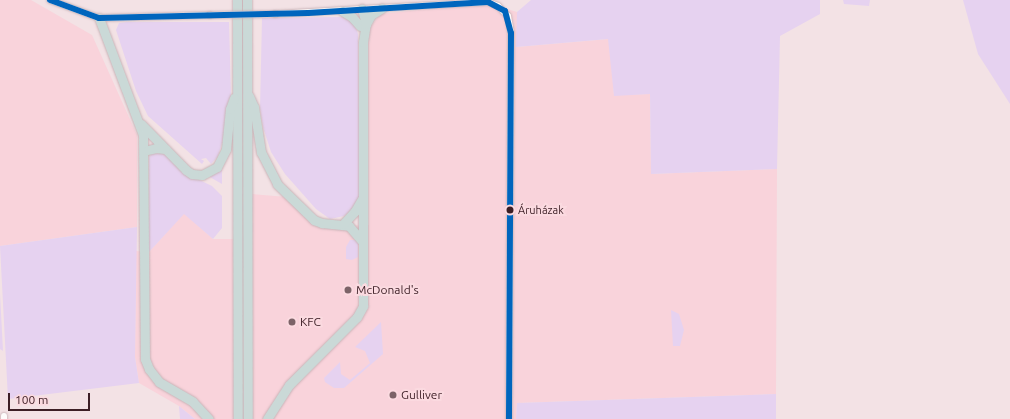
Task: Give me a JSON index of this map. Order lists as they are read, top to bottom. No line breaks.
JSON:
{"places":["Áruházak","McDonald's","KFC","Gulliver"],"scale_bar":"100 m"}
